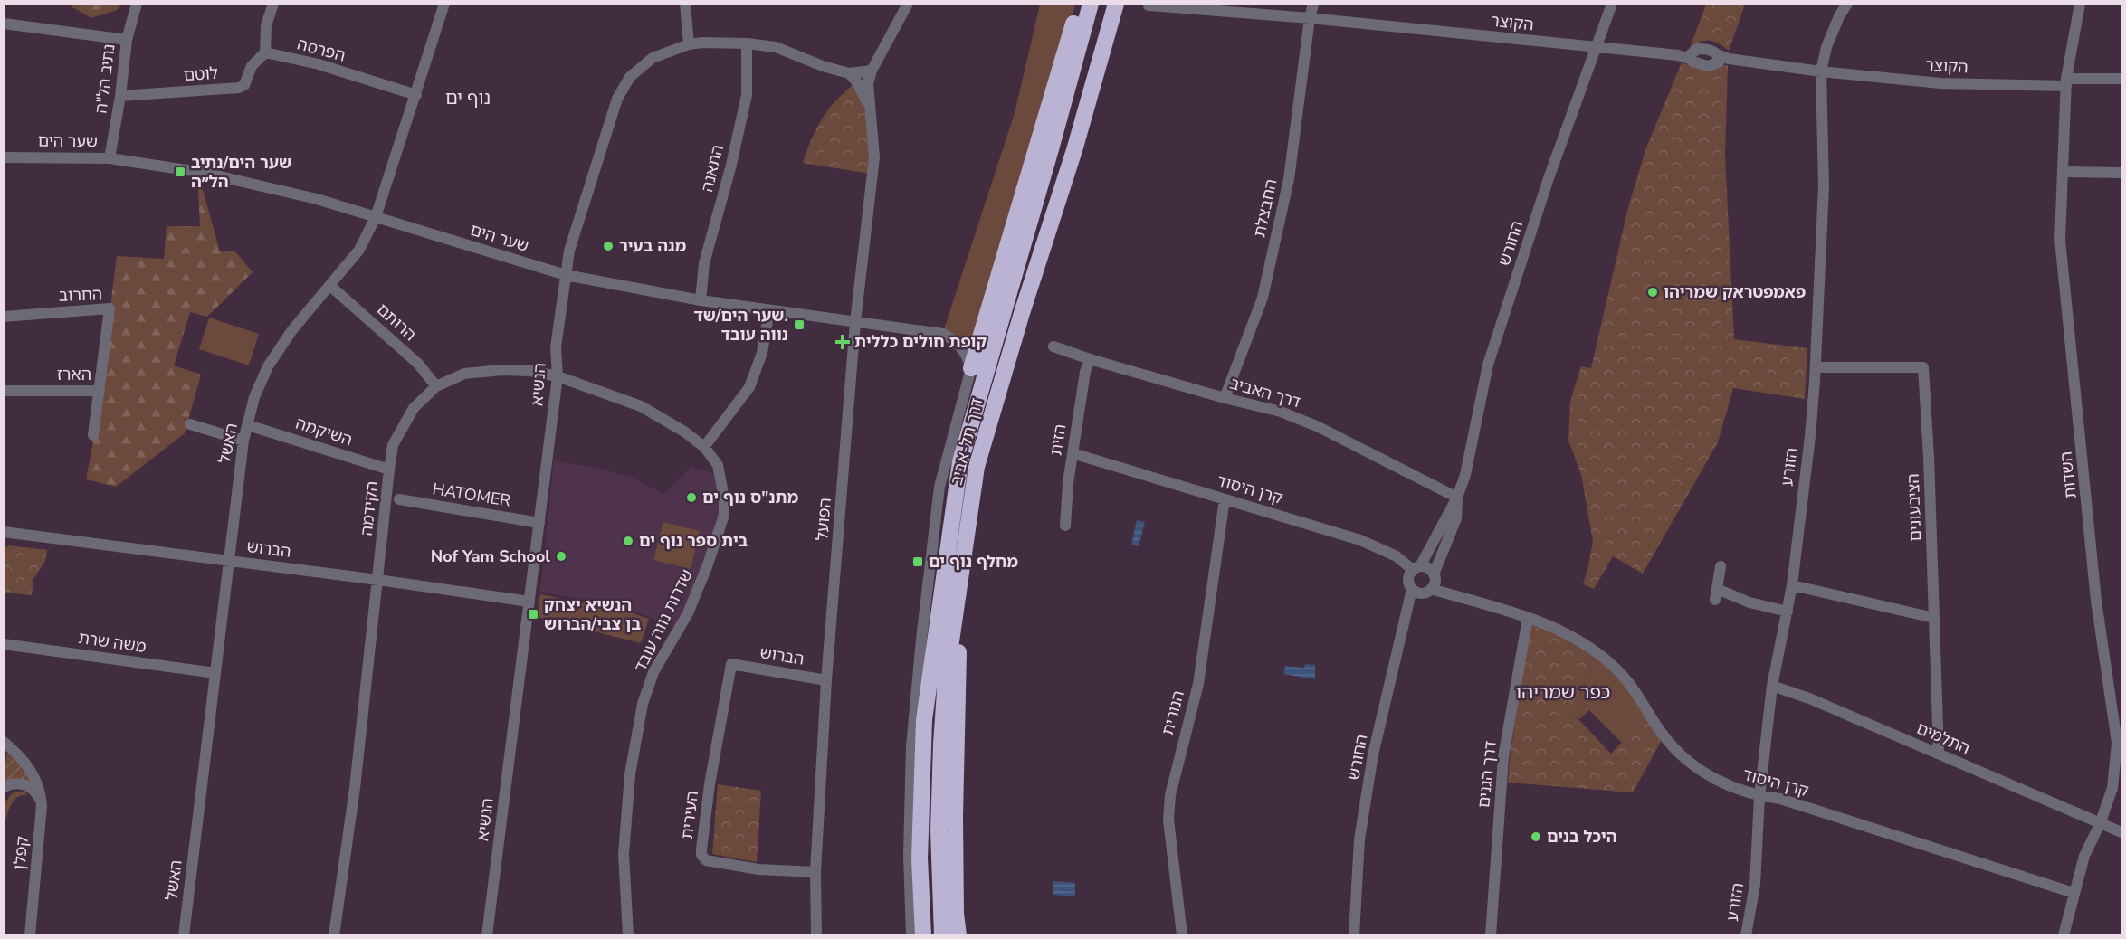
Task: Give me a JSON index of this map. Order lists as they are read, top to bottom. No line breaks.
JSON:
{"streets":{"highway":["דרך תל-אביב"],"street":["הקוצר","הפרסה","לוטם","נתיב הל\"ה","שער הים","התאנה","החבצלת","החורש","החרוב","הרותם","הארז","הנשיא","דרך האביב","השיקמה","הזית","האשל","הזורע","השדות","קרן היסוד","HATOMER","הציבעונים","הקידמה","הפועל","הברוש","שדרות נווה עובד","משה שרת","הנורית","התלמים","דרך הגנים","העירית","קפלן"]},"crossings":[["הקוצר","החבצלת"],["הקוצר","החורש"],["הקוצר","הזורע"],["הקוצר","השדות"],["הפרסה","לוטם"],["הפרסה","האשל"],["לוטם","נתיב הל\"ה"],["נתיב הל\"ה","שער הים"],["שער הים","התאנה"],["שער הים","הנשיא"],["שער הים","האשל"],["שער הים","הפועל"],["התאנה","הנשיא"],["החבצלת","דרך האביב"],["החורש","דרך האביב"],["החורש","קרן היסוד"],["החרוב","הארז"],["הרותם","האשל"],["הרותם","הקידמה"],["הנשיא","HATOMER"],["הנשיא","הקידמה"],["הנשיא","הפועל"],["הנשיא","הברוש"],["דרך האביב","הזית"],["השיקמה","האשל"],["השיקמה","הקידמה"],["הזית","קרן היסוד"],["האשל","הברוש"],["האשל","משה שרת"],["הזורע","קרן היסוד"],["הזורע","הציבעונים"],["הזורע","התלמים"],["השדות","קרן היסוד"],["השדות","התלמים"],["קרן היסוד","הנורית"],["קרן היסוד","דרך הגנים"],["הציבעונים","התלמים"],["הקידמה","הברוש"],["הקידמה","שדרות נווה עובד"],["הפועל","הברוש"],["הפועל","העירית"],["הברוש","העירית"]],"districts":["נוף ים","כפר שמריהו"],"places":{"transit":["שער הים/נתיב הל״ה","שער הים/שד. נווה עובד","מחלף נוף ים","הנשיא יצחק בן צבי/הברוש"],"other":["מגה בעיר","פאמפטראק שמריהו","מתנ\"ס נוף ים","בית ספר נוף ים","Nof Yam School","היכל בנים"],"health":["קופת חולים כללית"]}}
